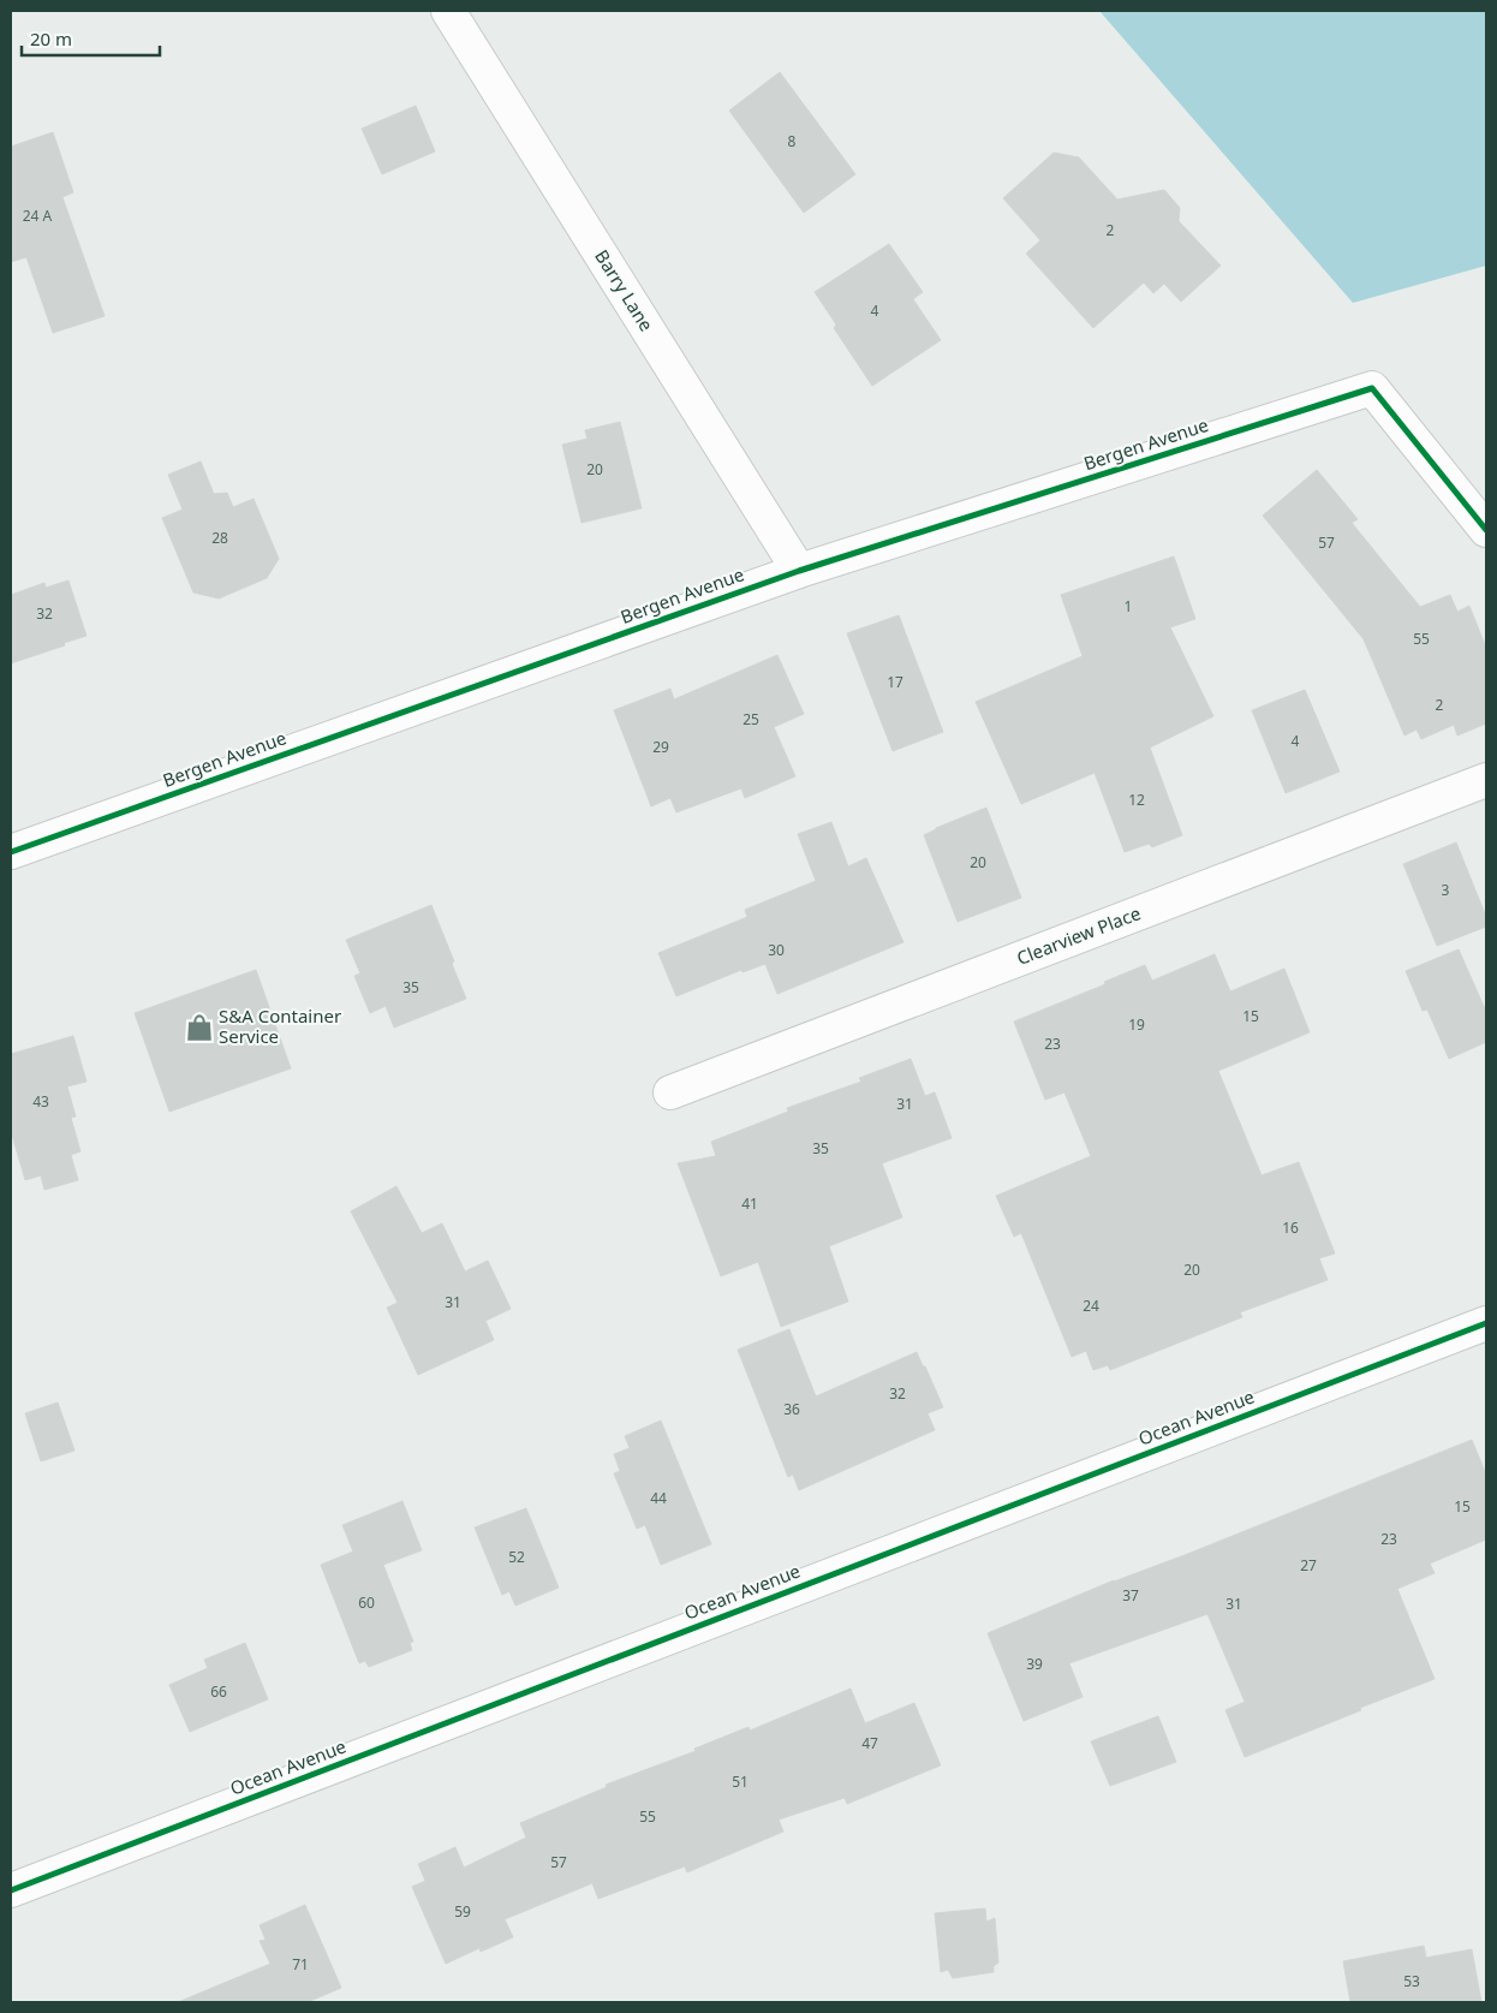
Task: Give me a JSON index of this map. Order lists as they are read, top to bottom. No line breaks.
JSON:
{"streets":{"street":["Barry Lane","Bergen Avenue","Clearview Place","Ocean Avenue"]},"crossings":[["Barry Lane","Bergen Avenue"]],"places":{"shop":["S&A Container Service"]},"house_numbers":["8","24 A","2","4","20","28","57","1","32","55","17","2","25","4","29","12","20","3","30","35","15","19","23","43","31","35","41","16","20","31","24","32","36","44","15","23","52","27","37","60","31","39","66","47","51","55","57","59","71","53"],"scale_bar":"20 m"}
